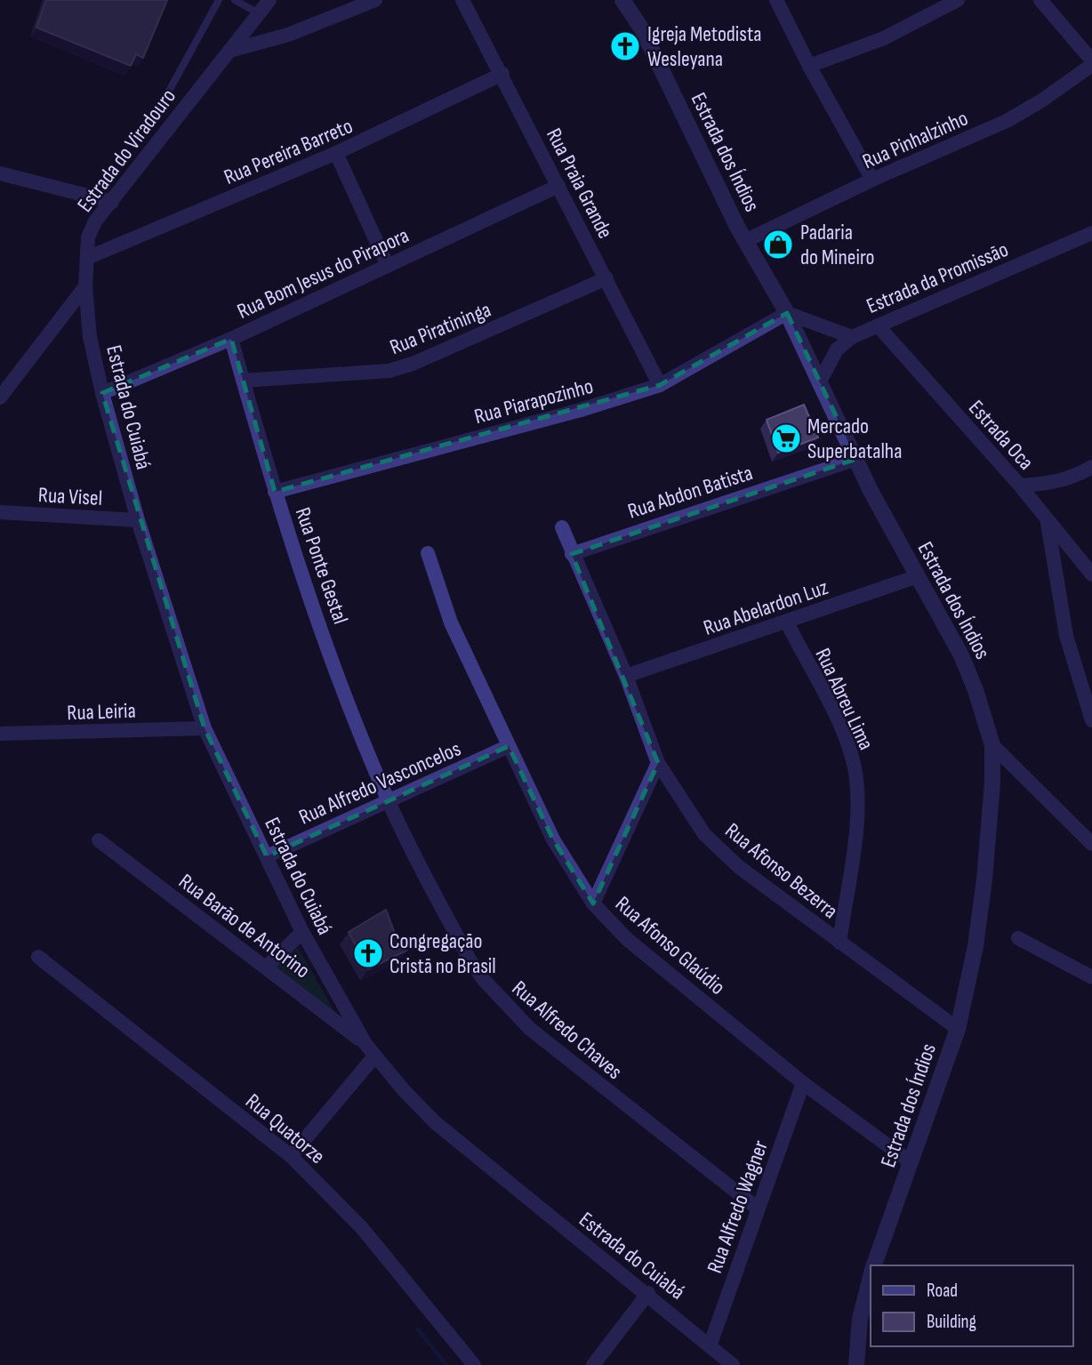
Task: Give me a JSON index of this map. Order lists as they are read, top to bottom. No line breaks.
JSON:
{"streets":{"street":["Rua Pinhalzinho","Estrada do Viradouro","Rua Pereira Barreto","Estrada dos Índios","Rua Praia Grande","Rua Bom Jesus do Pirapora","Estrada da Promissão","Rua Piratininga","Rua Piarapozinho","Estrada do Cuiabá","Estrada Oca","Rua Abdon Batista","Rua Visel","Rua Ponte Gestal","Rua Abelardon Luz","Rua Abreu Lima","Rua Leiria","Rua Alfredo Vasconcelos","Rua Afonso Bezerra","Rua Barão de Antorino","Rua Afonso Glaúdio","Rua Alfredo Chaves","Rua Quatorze","Rua Alfredo Wagner"]},"crossings":[["Rua Pinhalzinho","Estrada dos Índios"],["Estrada do Viradouro","Rua Pereira Barreto"],["Estrada do Viradouro","Estrada do Cuiabá"],["Rua Pereira Barreto","Rua Praia Grande"],["Estrada dos Índios","Estrada da Promissão"],["Estrada dos Índios","Rua Piarapozinho"],["Estrada dos Índios","Rua Abdon Batista"],["Estrada dos Índios","Rua Abelardon Luz"],["Estrada dos Índios","Rua Afonso Bezerra"],["Estrada dos Índios","Rua Afonso Glaúdio"],["Rua Praia Grande","Rua Bom Jesus do Pirapora"],["Rua Praia Grande","Rua Piratininga"],["Rua Praia Grande","Rua Piarapozinho"],["Rua Bom Jesus do Pirapora","Estrada do Cuiabá"],["Rua Bom Jesus do Pirapora","Rua Ponte Gestal"],["Estrada da Promissão","Estrada Oca"],["Rua Piratininga","Rua Ponte Gestal"],["Rua Piarapozinho","Rua Ponte Gestal"],["Estrada do Cuiabá","Rua Visel"],["Estrada do Cuiabá","Rua Leiria"],["Estrada do Cuiabá","Rua Alfredo Vasconcelos"],["Estrada do Cuiabá","Rua Barão de Antorino"],["Estrada do Cuiabá","Rua Alfredo Wagner"],["Rua Abdon Batista","Rua Afonso Bezerra"],["Rua Ponte Gestal","Rua Alfredo Vasconcelos"],["Rua Ponte Gestal","Rua Alfredo Chaves"],["Rua Abelardon Luz","Rua Abreu Lima"],["Rua Abelardon Luz","Rua Afonso Bezerra"],["Rua Abreu Lima","Rua Afonso Bezerra"],["Rua Alfredo Vasconcelos","Rua Afonso Glaúdio"],["Rua Alfredo Vasconcelos","Rua Alfredo Chaves"],["Rua Afonso Glaúdio","Rua Alfredo Wagner"],["Rua Alfredo Chaves","Rua Alfredo Wagner"]],"places":{"church":["Igreja Metodista Wesleyana","Congregação Cristã no Brasil"],"shop":["Padaria do Mineiro"],"supermarket":["Mercado Superbatalha"]},"legend":["Road","Building"]}
